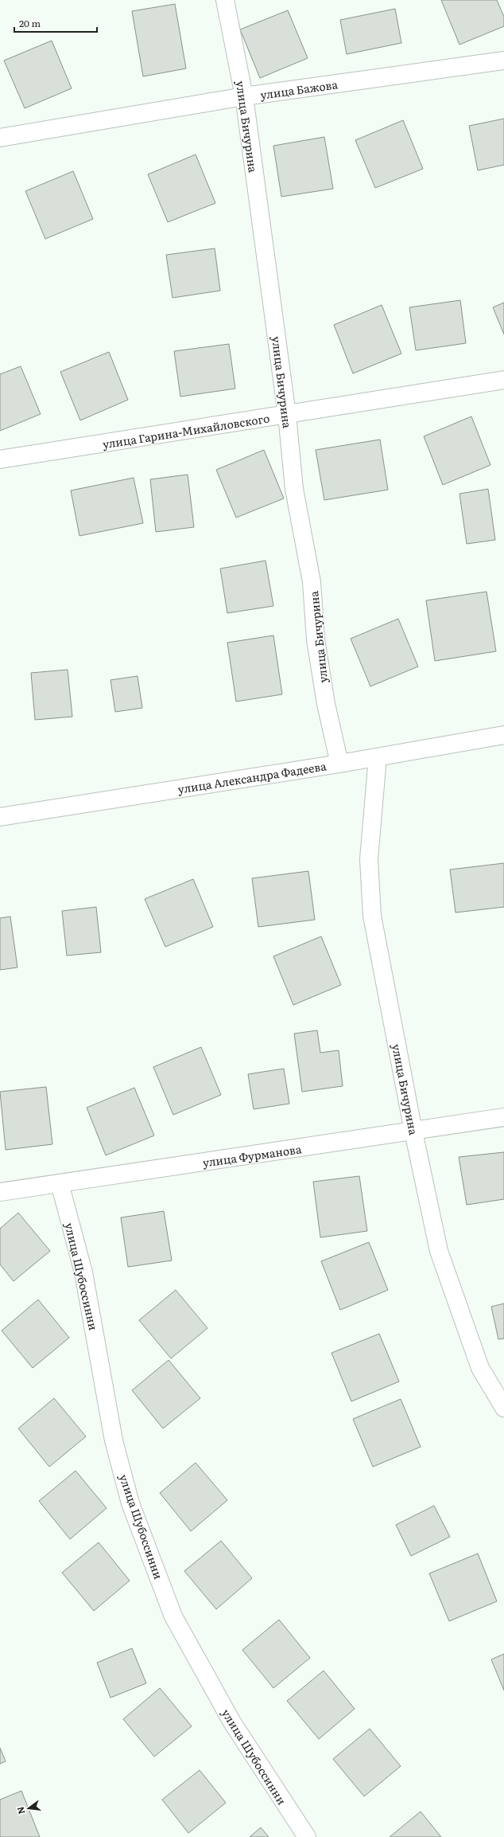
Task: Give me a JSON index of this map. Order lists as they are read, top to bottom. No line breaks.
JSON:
{"streets":{"street":["улица Бажова","улица Бичурина","улица Гарина-Михайловского","улица Александра Фадеева","улица Фурманова","улица Шубоссинни"]},"crossings":[["улица Бажова","улица Бичурина"],["улица Бичурина","улица Гарина-Михайловского"],["улица Бичурина","улица Александра Фадеева"],["улица Бичурина","улица Фурманова"],["улица Фурманова","улица Шубоссинни"]],"scale_bar":"20 m","north":"left"}
